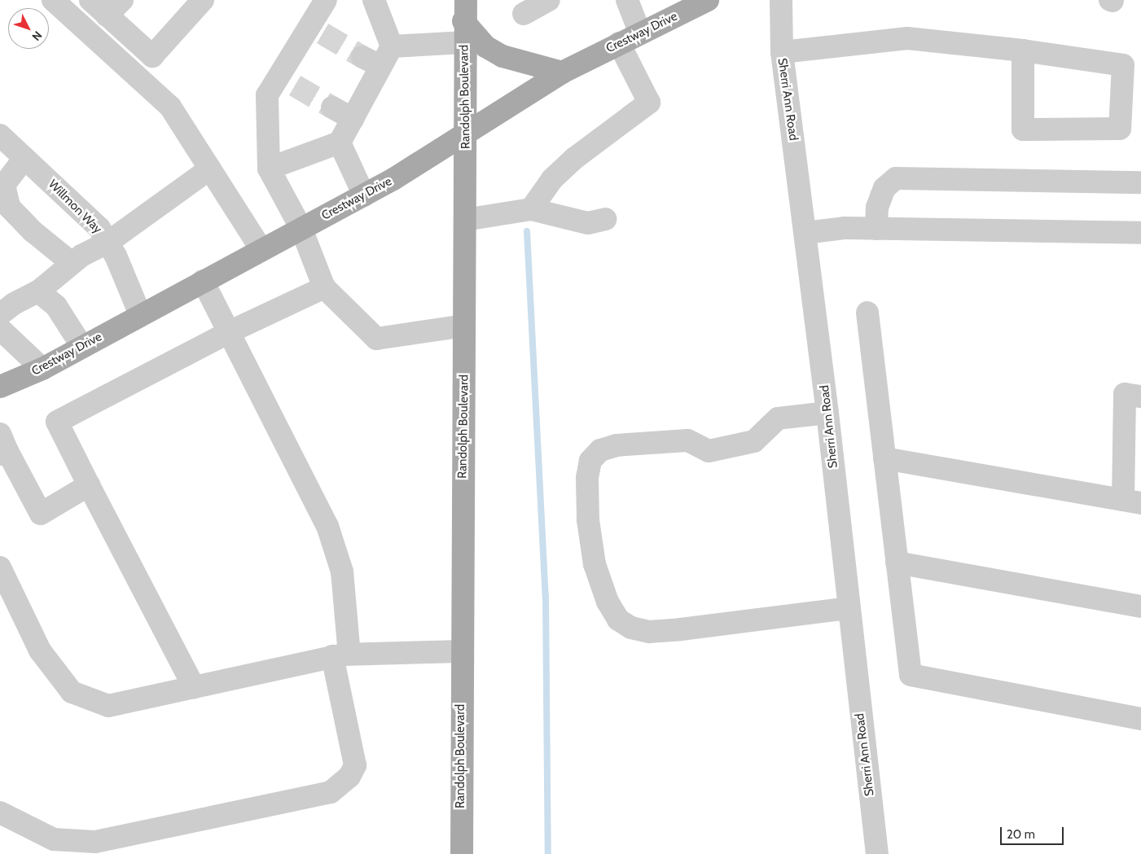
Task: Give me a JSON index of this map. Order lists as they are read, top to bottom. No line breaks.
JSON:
{"streets":{"main road":["Crestway Drive","Randolph Boulevard"],"street":["Sherri Ann Road","Willmon Way"]},"crossings":[["Crestway Drive","Randolph Boulevard"],["Crestway Drive","Willmon Way"]],"scale_bar":"20 m","north":"bottom right"}
